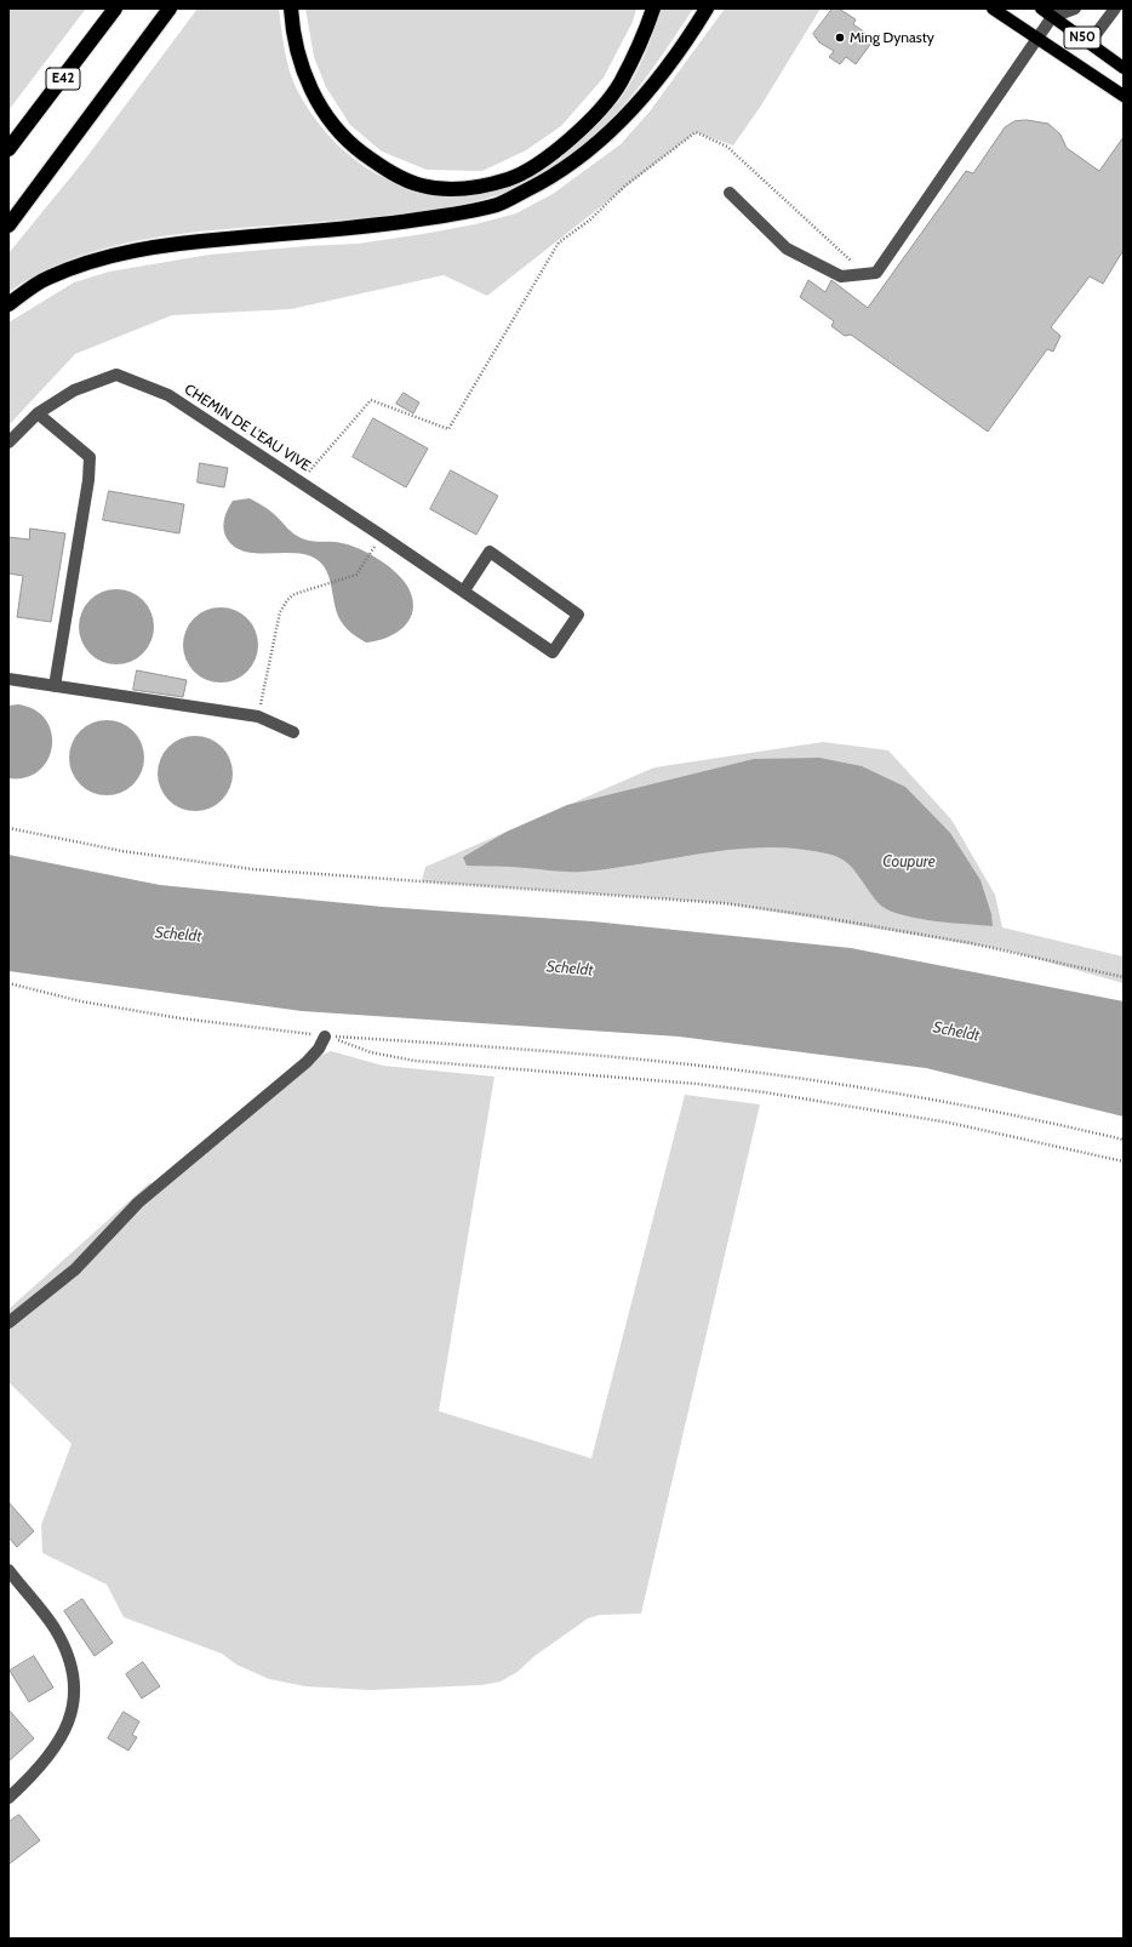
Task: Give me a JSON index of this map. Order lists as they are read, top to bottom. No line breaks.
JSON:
{"streets":{"highway":["E42"],"main road":["N50"],"street":["CHEMIN DE L'EAU VIVE"]},"water":["Coupure","Scheldt"],"places":["Ming Dynasty"]}
